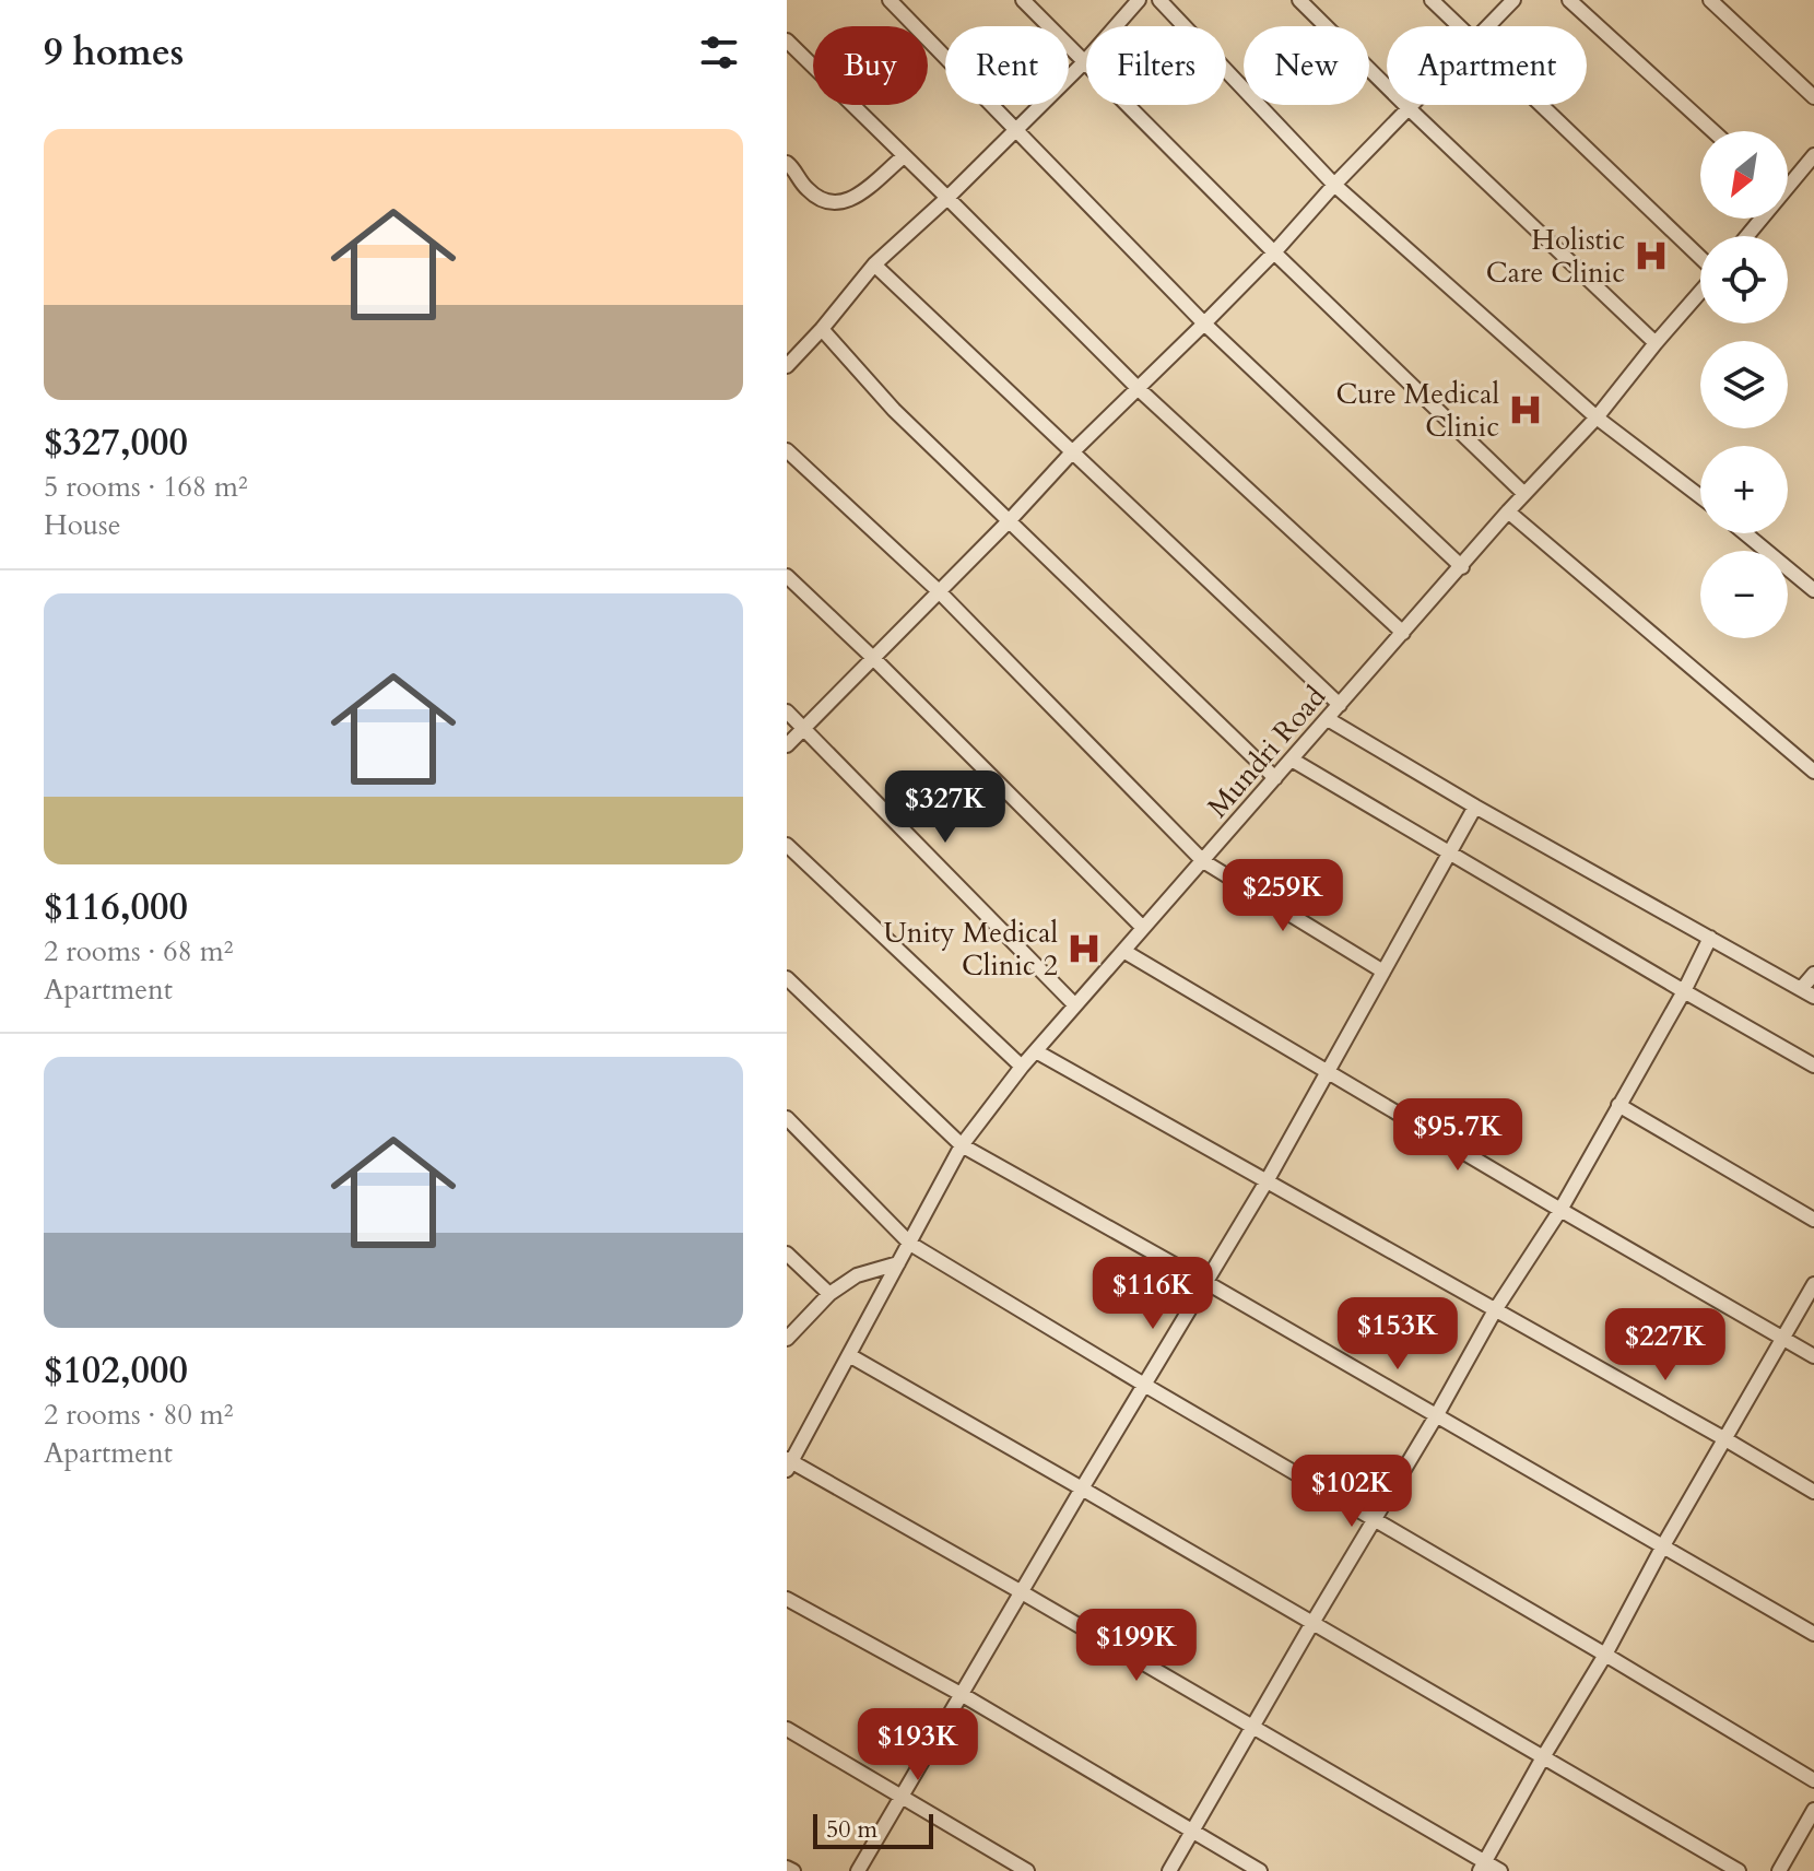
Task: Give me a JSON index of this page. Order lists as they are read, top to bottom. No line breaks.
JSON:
{"streets":{"street":["Mundri Road"]},"places":{"hospital":["Holistic Care Clinic","Cure Medical Clinic","Unity Medical Clinic 2"]},"scale_bar":"50 m","north":"bottom left","page":{"heading":"9 homes","chip":["Buy","Rent","Filters","New","Apartment"],"list":[{"name":"$327,000","note":"5 rooms · 168 m² · House"},{"name":"$116,000","note":"2 rooms · 68 m² · Apartment"},{"name":"$102,000","note":"2 rooms · 80 m² · Apartment"}],"map_buttons":["+","−"],"price":["$327K","$259K","$95.7K","$116K","$153K","$227K","$102K","$199K","$193K"],"scale":"50 m"}}
